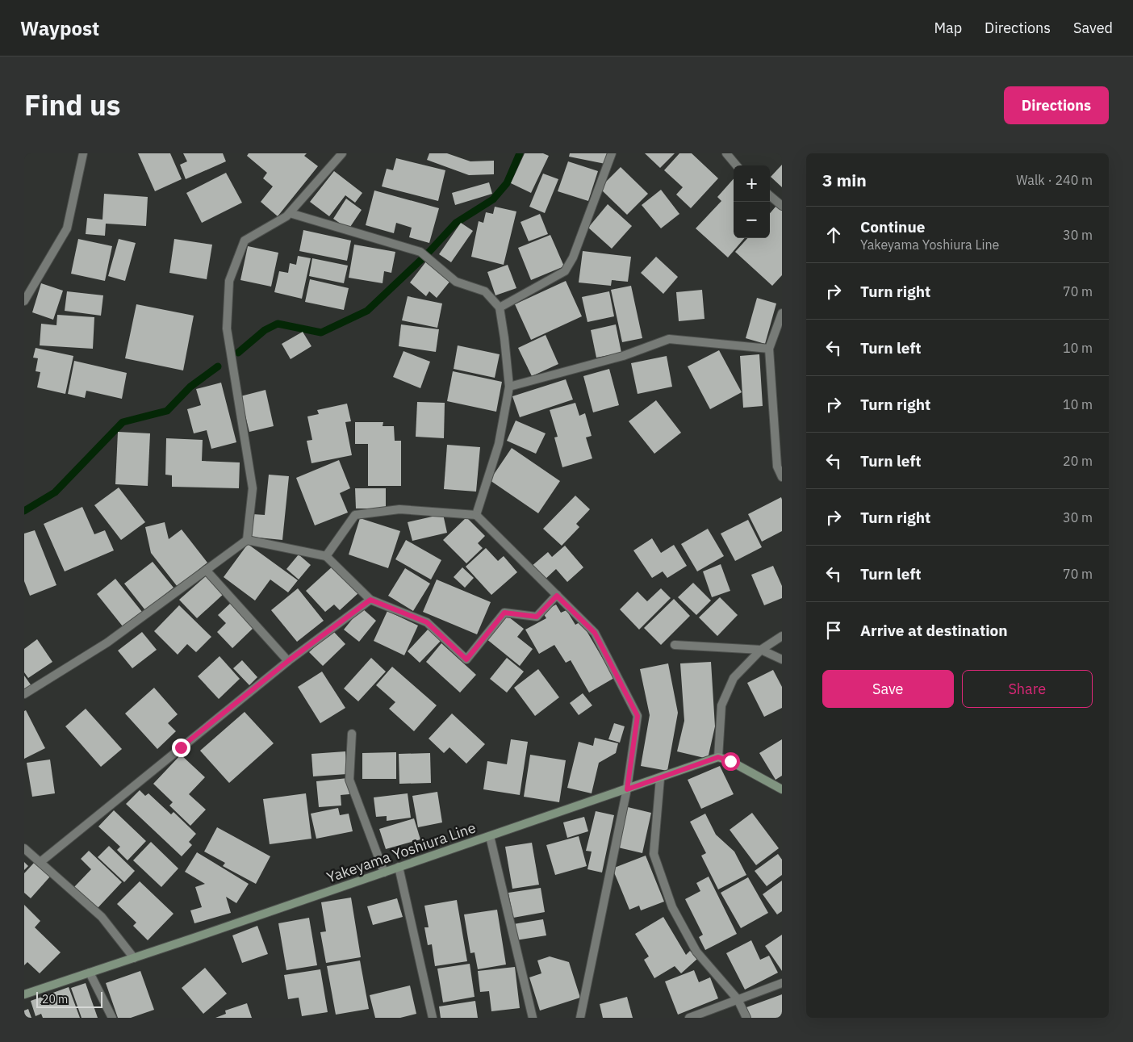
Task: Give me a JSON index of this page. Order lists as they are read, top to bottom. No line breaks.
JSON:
{"streets":{"main road":["Yakeyama Yoshiura Line"]},"scale_bar":"20 m","page":{"header":"Waypost","nav":["Map","Directions","Saved"],"title":"Find us","buttons":["Directions",["Save","Share"]],"heading":["3 min","Walk · 240 m"],"map_buttons":["+","−"],"list":[["Continue","Yakeyama Yoshiura Line","30 m"],["Turn right","70 m"],["Turn left","10 m"],["Turn right","10 m"],["Turn left","20 m"],["Turn right","30 m"],["Turn left","70 m"],"Arrive at destination"],"scale":"20 m"}}
